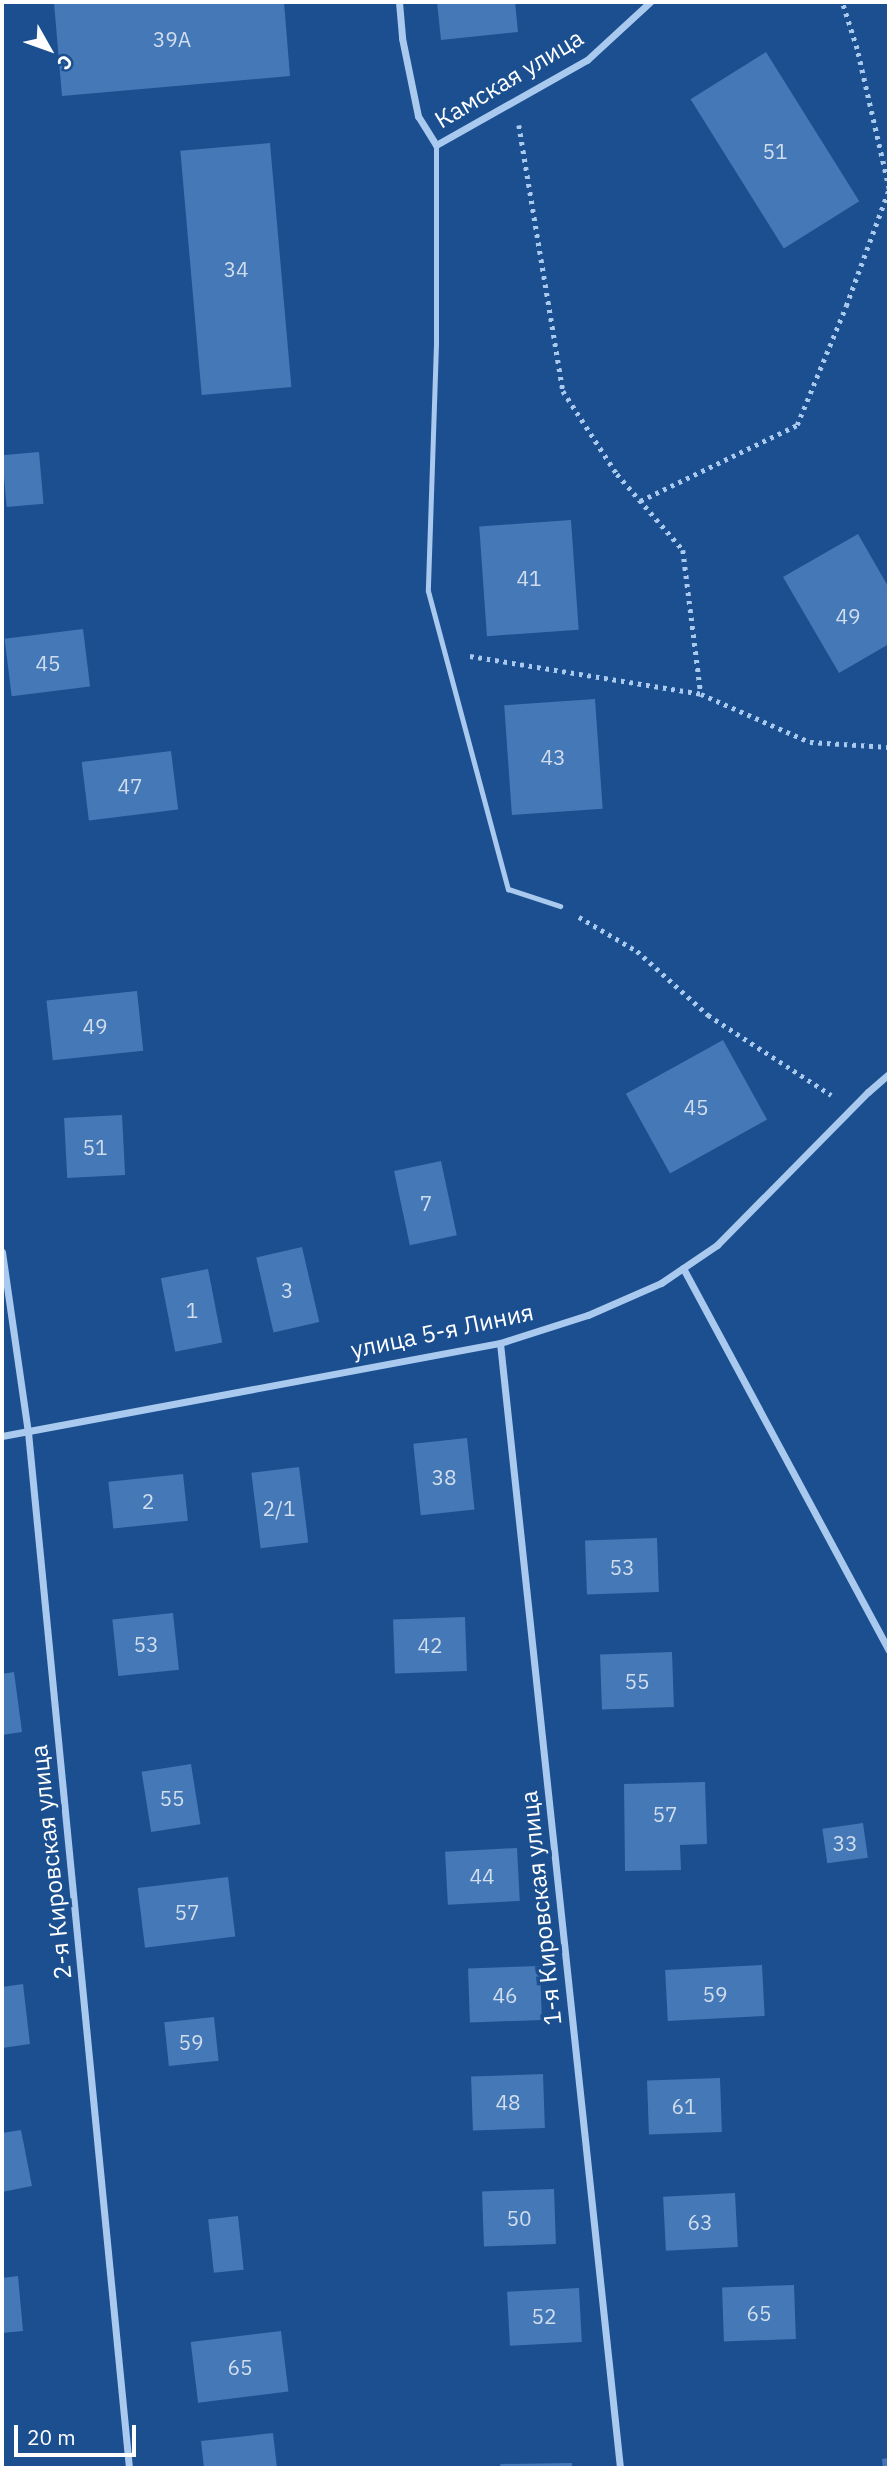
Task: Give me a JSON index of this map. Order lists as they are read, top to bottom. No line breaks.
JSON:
{"streets":{"street":["Камская улица","улица 5-я Линия","2-я Кировская улица","1-я Кировская улица"]},"crossings":[["улица 5-я Линия","2-я Кировская улица"],["улица 5-я Линия","1-я Кировская улица"]],"house_numbers":["39А","51","34","41","49","45","43","47","49","45","51","7","3","1","38","2","2/1","53","53","42","55","55","57","33","44","57","59","46","59","48","61","50","63","65","52","65"],"scale_bar":"20 m","north":"bottom right"}
